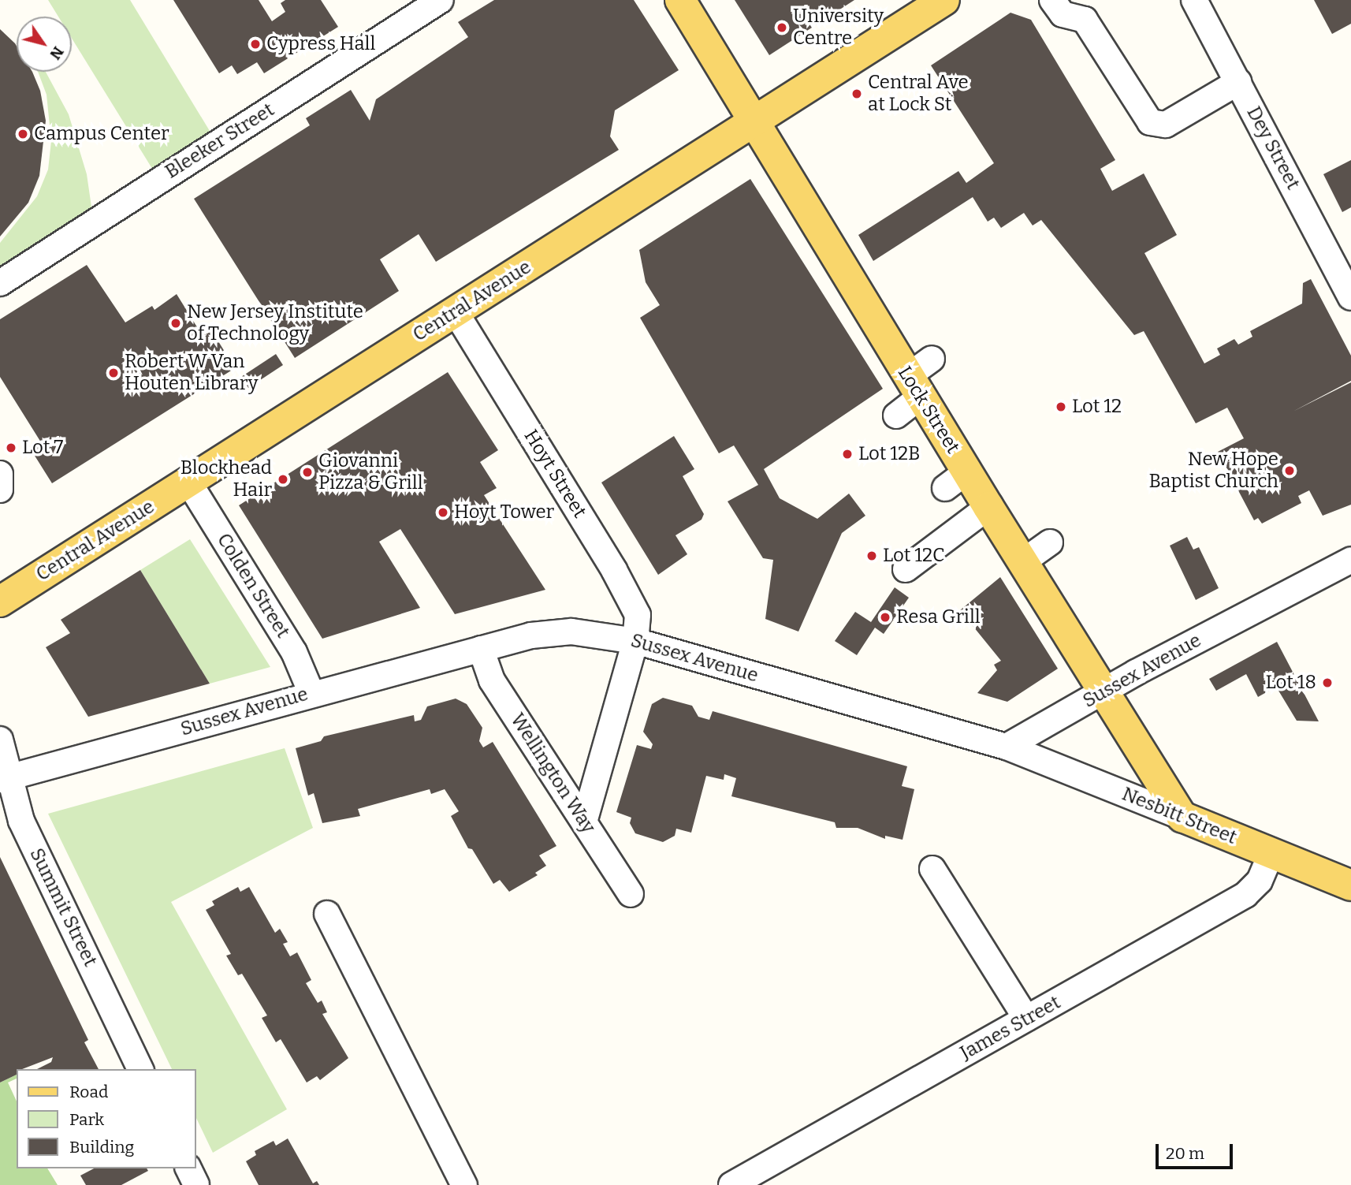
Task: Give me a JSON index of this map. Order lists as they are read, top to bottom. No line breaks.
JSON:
{"streets":{"main road":["Central Avenue","Lock Street","Nesbitt Street"],"street":["Bleeker Street","Dey Street","Hoyt Street","Colden Street","Sussex Avenue","Wellington Way","Summit Street","James Street"]},"crossings":[["Central Avenue","Lock Street"],["Central Avenue","Hoyt Street"],["Central Avenue","Colden Street"],["Lock Street","Sussex Avenue"],["Lock Street","Nesbitt Street"],["Hoyt Street","Sussex Avenue"],["Hoyt Street","Wellington Way"],["Colden Street","Sussex Avenue"],["Sussex Avenue","Wellington Way"],["Sussex Avenue","Nesbitt Street"],["Sussex Avenue","Summit Street"],["Nesbitt Street","James Street"]],"places":["University Centre","Cypress Hall","Central Ave at Lock St","Campus Center","New Jersey Institute of Technology","Robert W Van Houten Library","Lot 12","Lot 7","Lot 12B","New Hope Baptist Church","Giovanni Pizza & Grill","Blockhead Hair","Hoyt Tower","Lot 12C","Resa Grill","Lot 18"],"legend":["Road","Park","Building"],"scale_bar":"20 m","north":"bottom right"}
